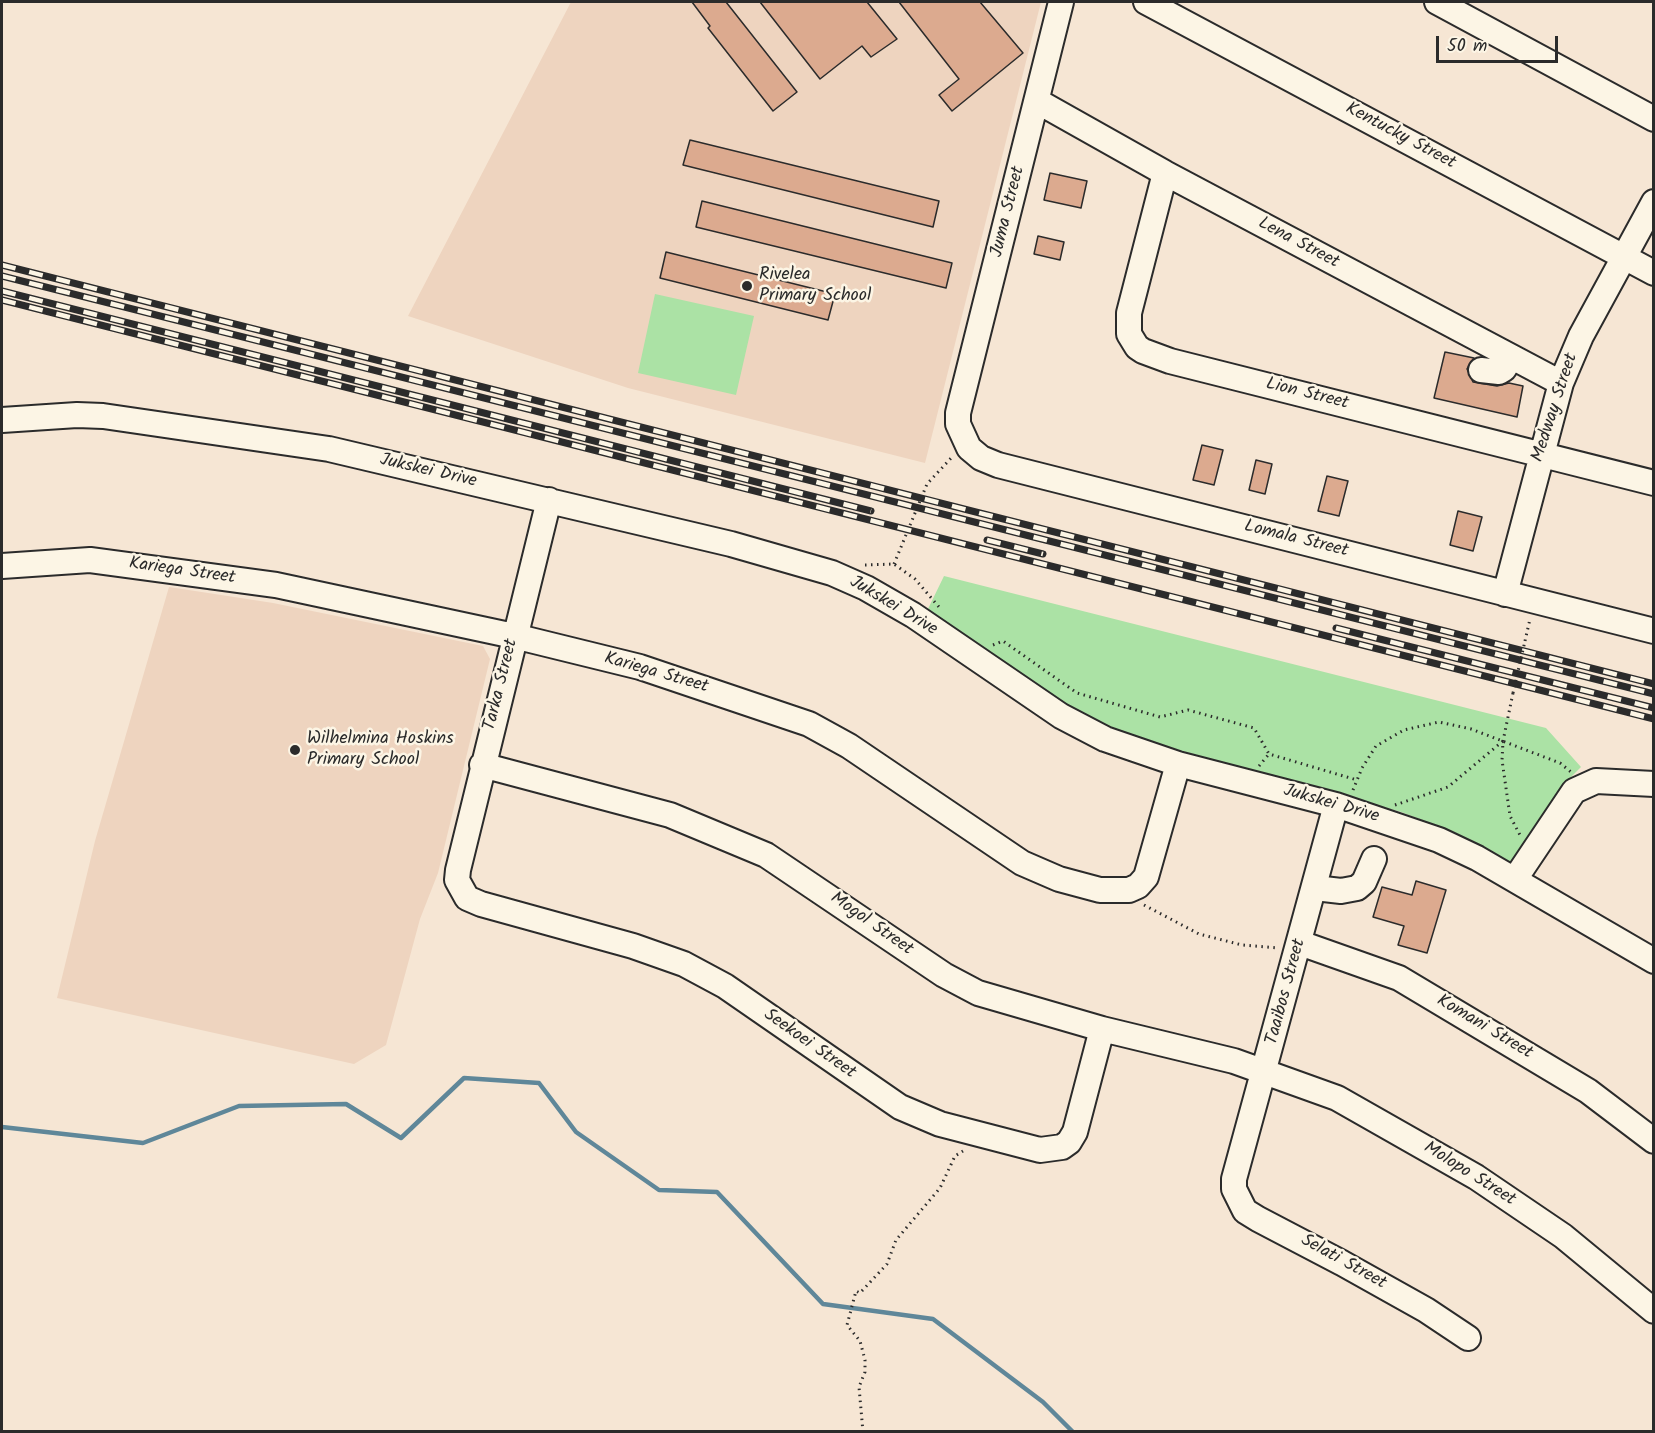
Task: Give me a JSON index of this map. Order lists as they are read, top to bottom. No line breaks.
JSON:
{"streets":{"street":["Kentucky Street","Juma Street","Lena Street","Lion Street","Medway Street","Jukskei Drive","Lomala Street","Kariega Street","Tarka Street","Mogol Street","Taaibos Street","Komani Street","Seekoei Street","Molopo Street","Selati Street"]},"crossings":[["Kentucky Street","Medway Street"],["Juma Street","Lena Street"],["Juma Street","Lomala Street"],["Lena Street","Lion Street"],["Lena Street","Medway Street"],["Lion Street","Medway Street"],["Medway Street","Lomala Street"],["Jukskei Drive","Tarka Street"],["Jukskei Drive","Taaibos Street"],["Kariega Street","Tarka Street"],["Tarka Street","Mogol Street"],["Tarka Street","Seekoei Street"],["Mogol Street","Taaibos Street"],["Mogol Street","Seekoei Street"],["Mogol Street","Molopo Street"],["Taaibos Street","Komani Street"],["Taaibos Street","Molopo Street"],["Taaibos Street","Selati Street"]],"places":["Rivelea Primary School","Wilhelmina Hoskins Primary School"],"scale_bar":"50 m"}
